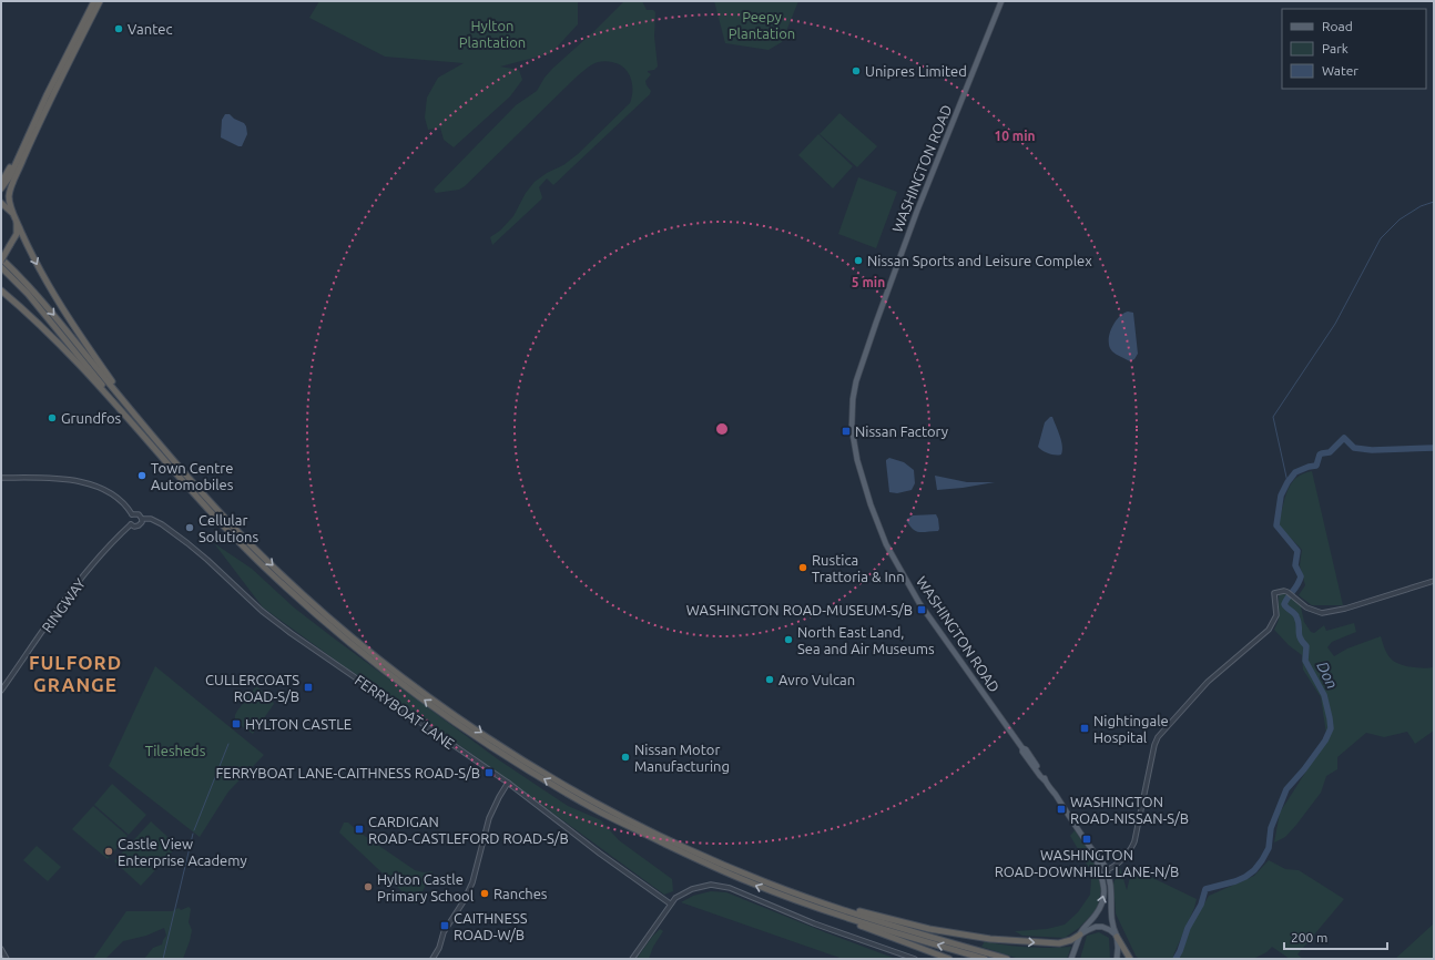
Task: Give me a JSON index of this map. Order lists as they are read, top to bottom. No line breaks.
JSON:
{"streets":{"main road":["WASHINGTON ROAD"],"street":["RINGWAY","FERRYBOAT LANE"]},"crossings":[["RINGWAY","FERRYBOAT LANE"]],"districts":["FULFORD GRANGE"],"water":["Don"],"parks":["Peepy Plantation","Hylton Plantation","Tilesheds"],"places":{"other":["Vantec","Unipres Limited","Nissan Sports and Leisure Complex","Grundfos","Town Centre Automobiles","Cellular Solutions","Rustica Trattoria & Inn","North East Land, Sea and Air Museums","Avro Vulcan","Nissan Motor Manufacturing","Castle View Enterprise Academy","Hylton Castle Primary School","Ranches"],"transit":["Nissan Factory","WASHINGTON ROAD-MUSEUM-S/B","CULLERCOATS ROAD-S/B","HYLTON CASTLE","Nightingale Hospital","FERRYBOAT LANE-CAITHNESS ROAD-S/B","WASHINGTON ROAD-NISSAN-S/B","CARDIGAN ROAD-CASTLEFORD ROAD-S/B","WASHINGTON ROAD-DOWNHILL LANE-N/B","CAITHNESS ROAD-W/B"]},"legend":["Road","Park","Water"],"scale_bar":"200 m","rings":["10 min","5 min"]}
